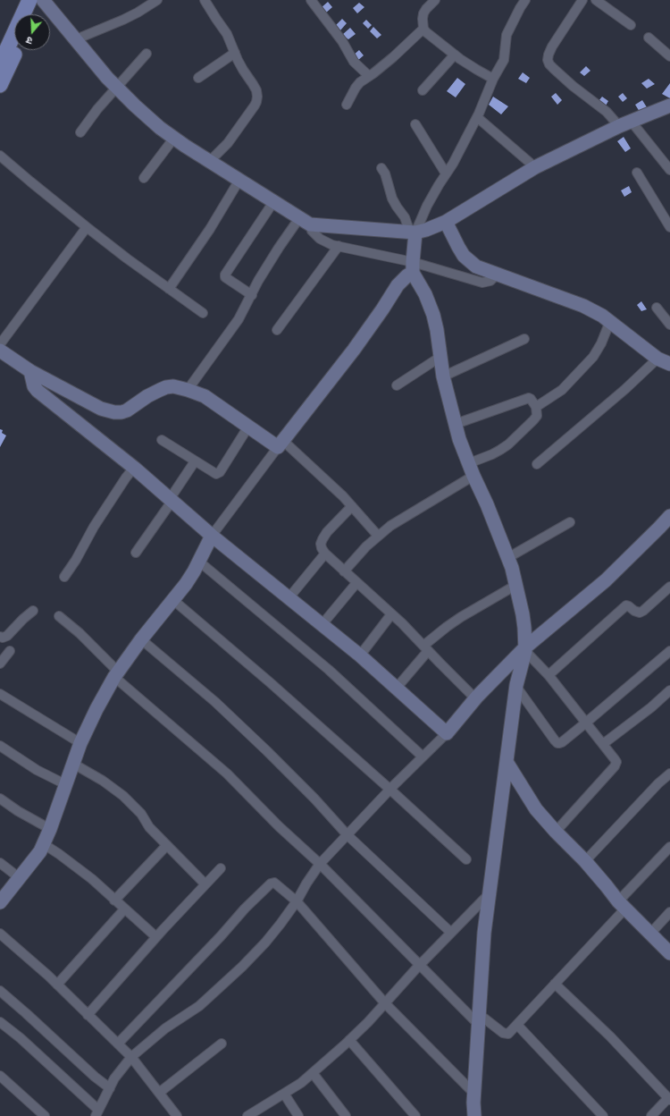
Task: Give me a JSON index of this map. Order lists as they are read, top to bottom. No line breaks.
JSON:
{"north":"bottom"}
